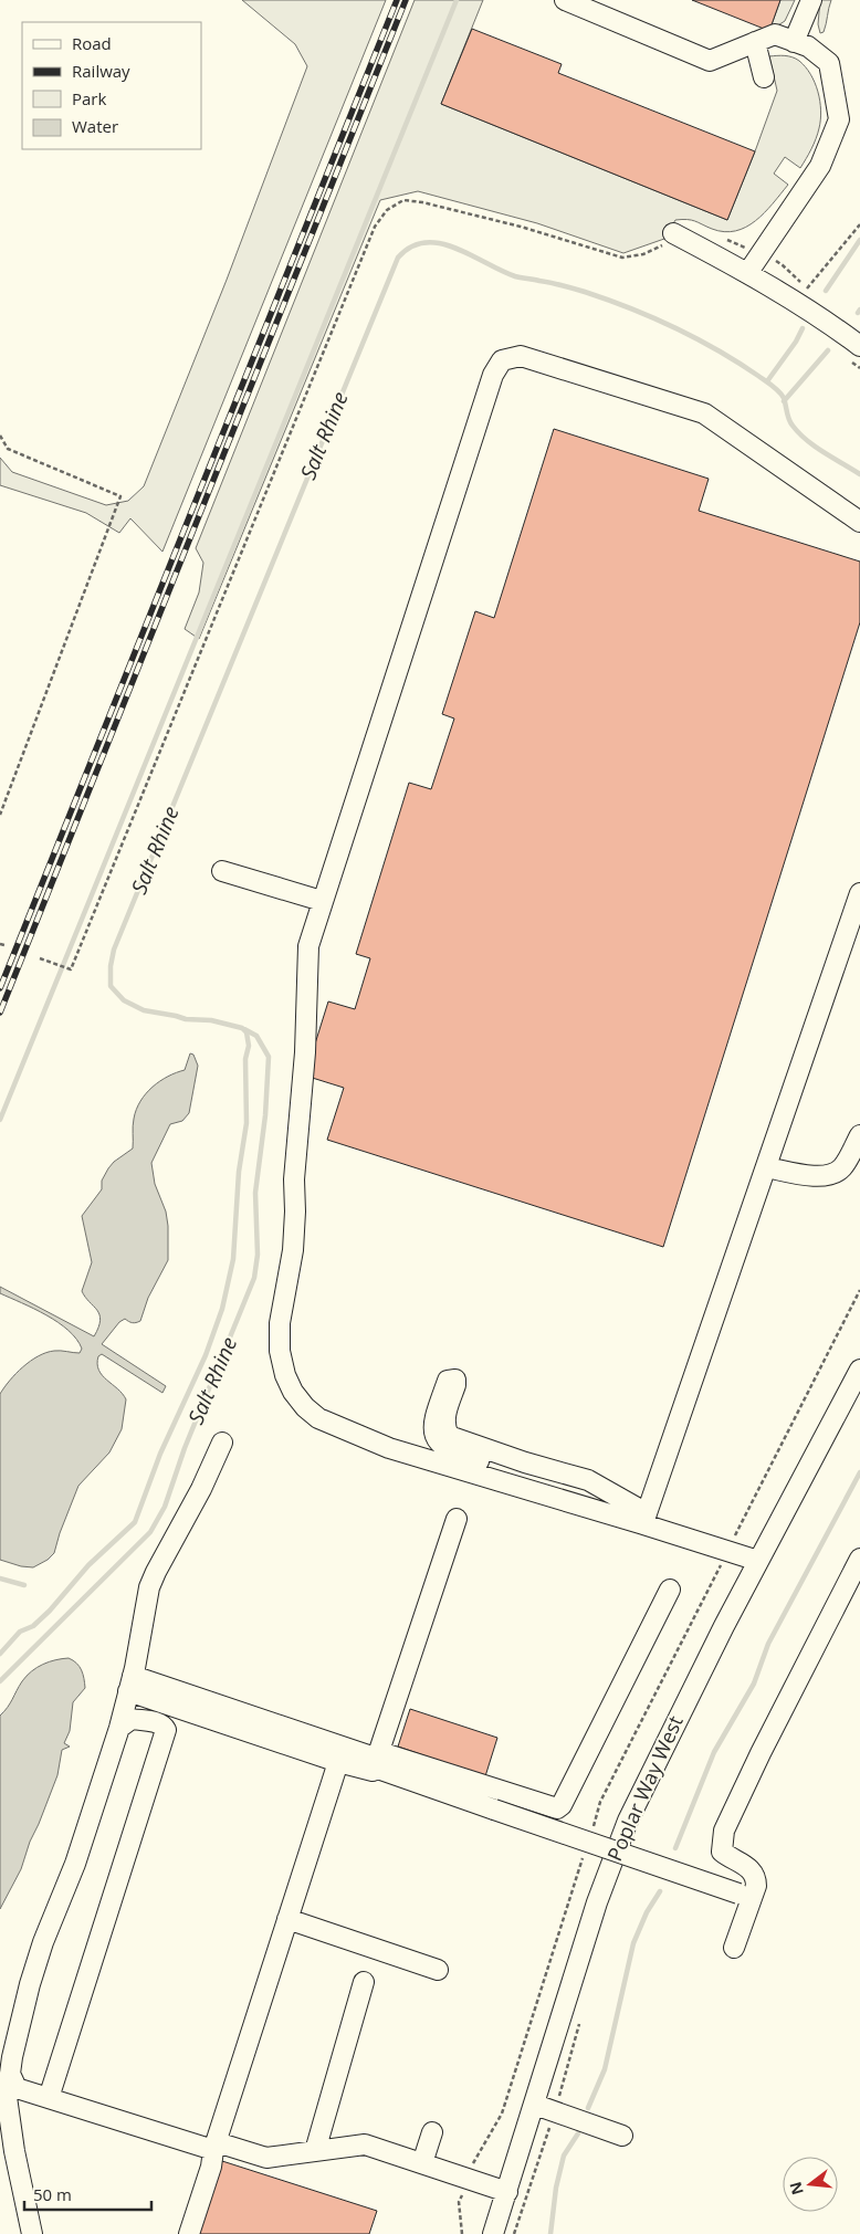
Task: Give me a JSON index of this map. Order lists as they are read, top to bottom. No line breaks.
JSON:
{"streets":{"street":["Poplar Way West"]},"water":["Salt Rhine"],"legend":["Road","Railway","Park","Water"],"scale_bar":"50 m","north":"left"}
